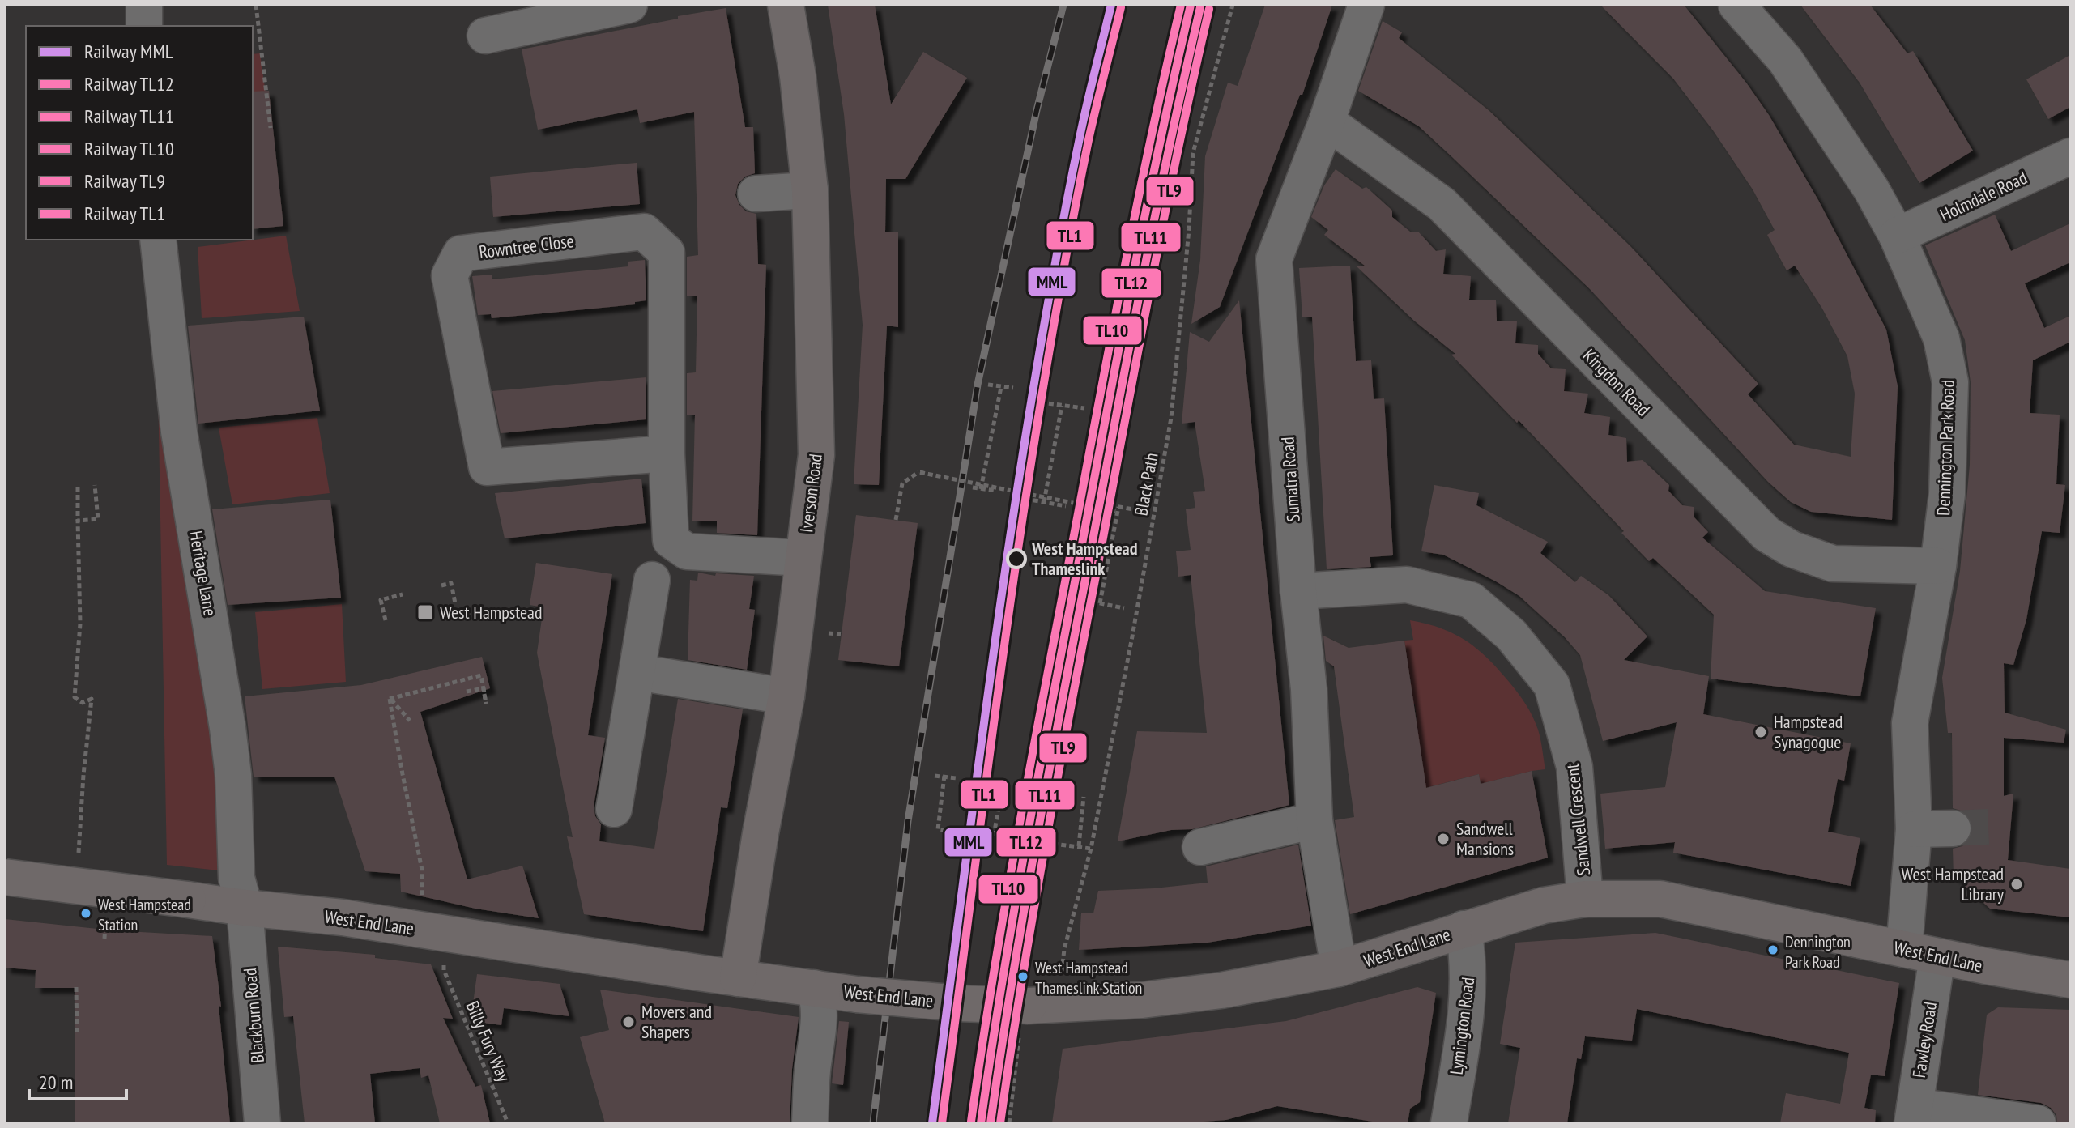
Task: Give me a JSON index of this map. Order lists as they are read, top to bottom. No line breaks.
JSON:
{"streets":{"main road":["Iverson Road","West End Lane"],"street":["Holmdale Road","Rowntree Close","Kingdon Road","Dennington Park Road","Sumatra Road","Heritage Lane","Sandwell Crescent","Blackburn Road","Lymington Road","Fawley Road"],"path":["Black Path","Billy Fury Way"]},"crossings":[["Holmdale Road","Dennington Park Road"],["Rowntree Close","Iverson Road"],["Kingdon Road","Dennington Park Road"],["Kingdon Road","Sumatra Road"],["Dennington Park Road","West End Lane"],["Dennington Park Road","Fawley Road"],["Sumatra Road","Sandwell Crescent"],["Sumatra Road","West End Lane"],["Black Path","West End Lane"],["Iverson Road","West End Lane"],["Heritage Lane","West End Lane"],["Heritage Lane","Blackburn Road"],["Sandwell Crescent","West End Lane"],["West End Lane","Blackburn Road"],["West End Lane","Lymington Road"],["West End Lane","Fawley Road"]],"places":{"other":["West Hampstead Thameslink","Hampstead Synagogue","Sandwell Mansions","West Hampstead Library","West Hampstead Station","Dennington Park Road","West Hampstead Thameslink Station","Movers and Shapers"],"transit":["West Hampstead"]},"lines":["rail line MML","rail line TL12","rail line TL10","rail line TL11","rail line TL1","rail line TL9"],"legend":["Railway MML","Railway TL12","Railway TL11","Railway TL10","Railway TL9","Railway TL1"],"scale_bar":"20 m"}
